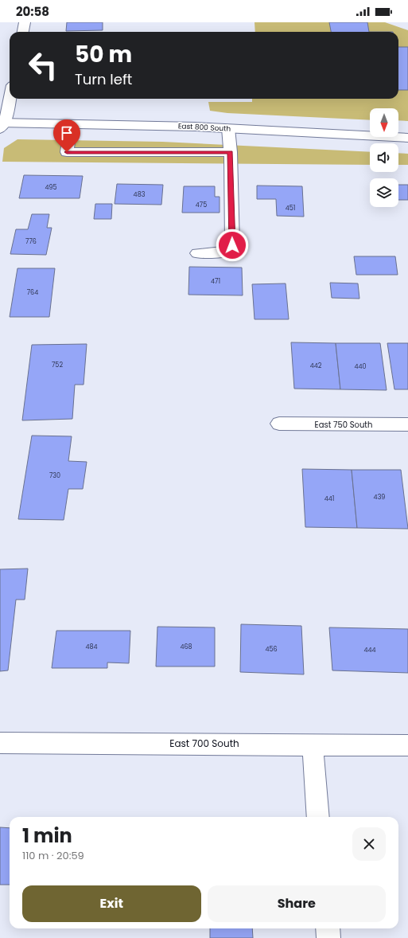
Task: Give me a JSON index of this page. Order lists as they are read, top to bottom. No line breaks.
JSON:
{"streets":{"street":["East 800 South","East 750 South","East 700 South"]},"house_numbers":["495","483","475","451","776","471","764","752","442","440","730","439","441","484","468","456","444"],"north":"bottom","page":{"status":"20:58","turn":["50 m","Turn left"],"heading":["1 min","110 m · 20:59"],"buttons":["Exit","Share"]}}
